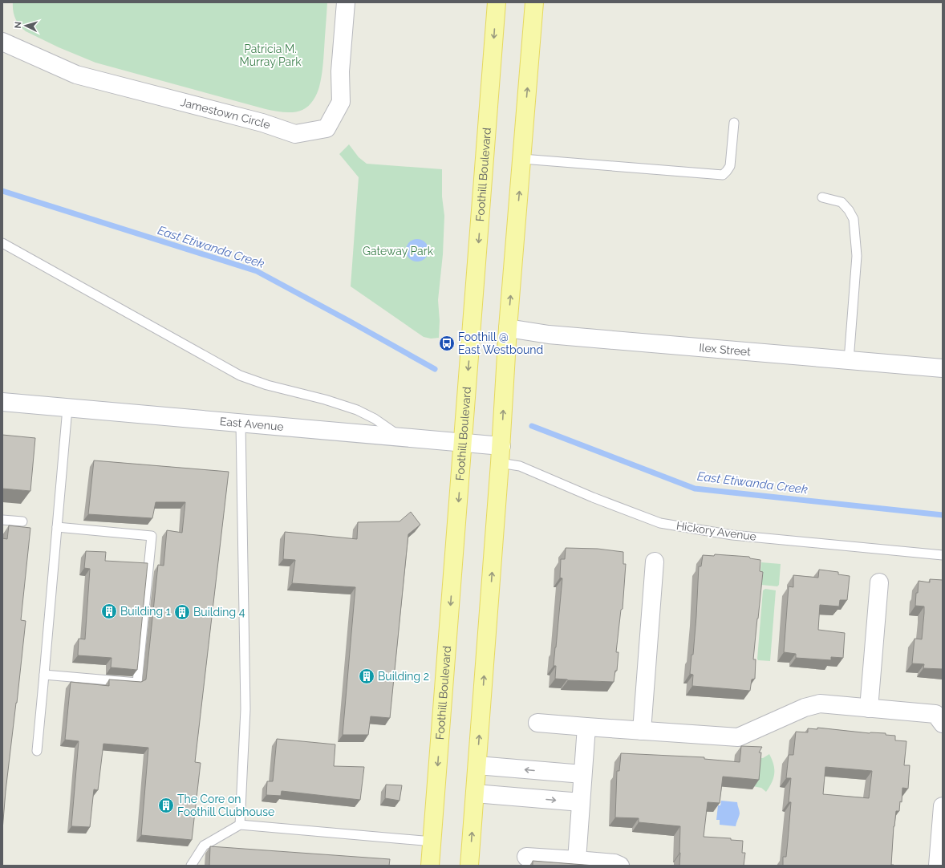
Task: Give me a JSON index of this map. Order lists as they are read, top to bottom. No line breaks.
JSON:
{"streets":{"main road":["Foothill Boulevard"],"street":["Jamestown Circle","Ilex Street","East Avenue"],"lane":["Hickory Avenue"]},"crossings":[["Foothill Boulevard","East Avenue"],["East Avenue","Hickory Avenue"]],"water":["East Etiwanda Creek"],"parks":["Patricia M. Murray Park","Gateway Park"],"places":{"bus stop":["Foothill @ East Westbound"],"building":["Building 1","Building 4","Building 2","The Core on Foothill Clubhouse"]},"north":"left"}
